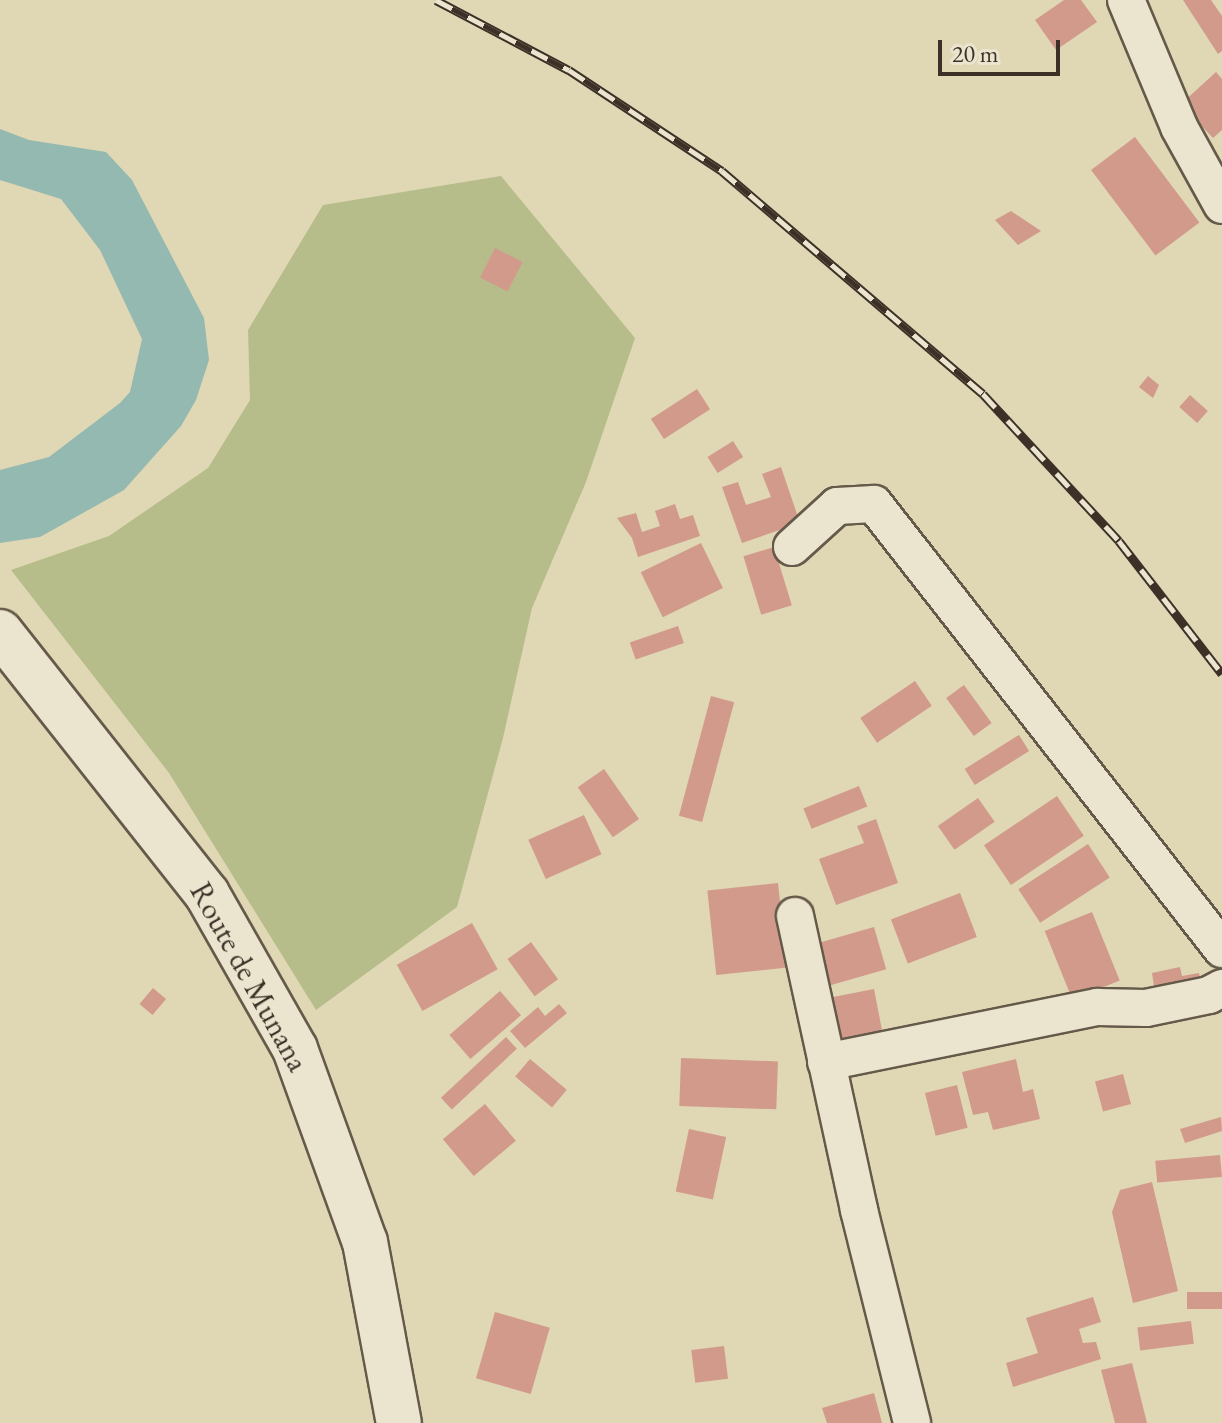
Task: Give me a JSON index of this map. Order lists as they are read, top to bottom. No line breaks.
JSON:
{"streets":{"main road":["Route de Munana"]},"scale_bar":"20 m"}
